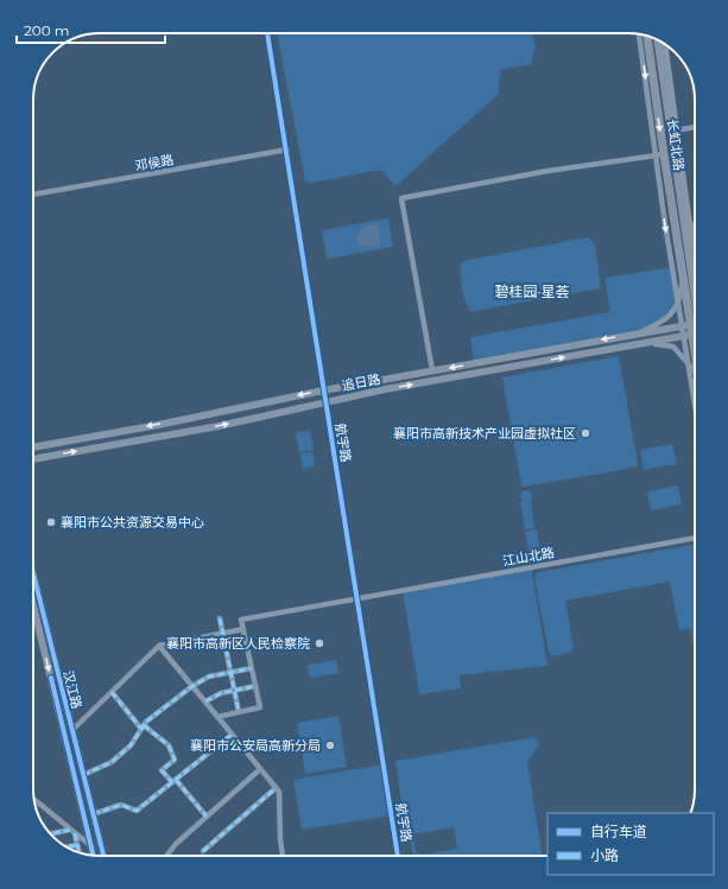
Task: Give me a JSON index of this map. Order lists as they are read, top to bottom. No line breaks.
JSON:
{"streets":{"highway":["长虹北路"],"main road":["追日路","汉江路"],"street":["邓侯路","航宇路","江山北路"]},"crossings":[["长虹北路","追日路"],["邓侯路","航宇路"],["追日路","航宇路"],["航宇路","江山北路"]],"districts":["碧桂园·星荟"],"places":["襄阳市高新技术产业园虚拟社区","襄阳市公共资源交易中心","襄阳市高新区人民检察院","襄阳市公安局高新分局"],"legend":["自行车道","小路"],"scale_bar":"200 m"}
